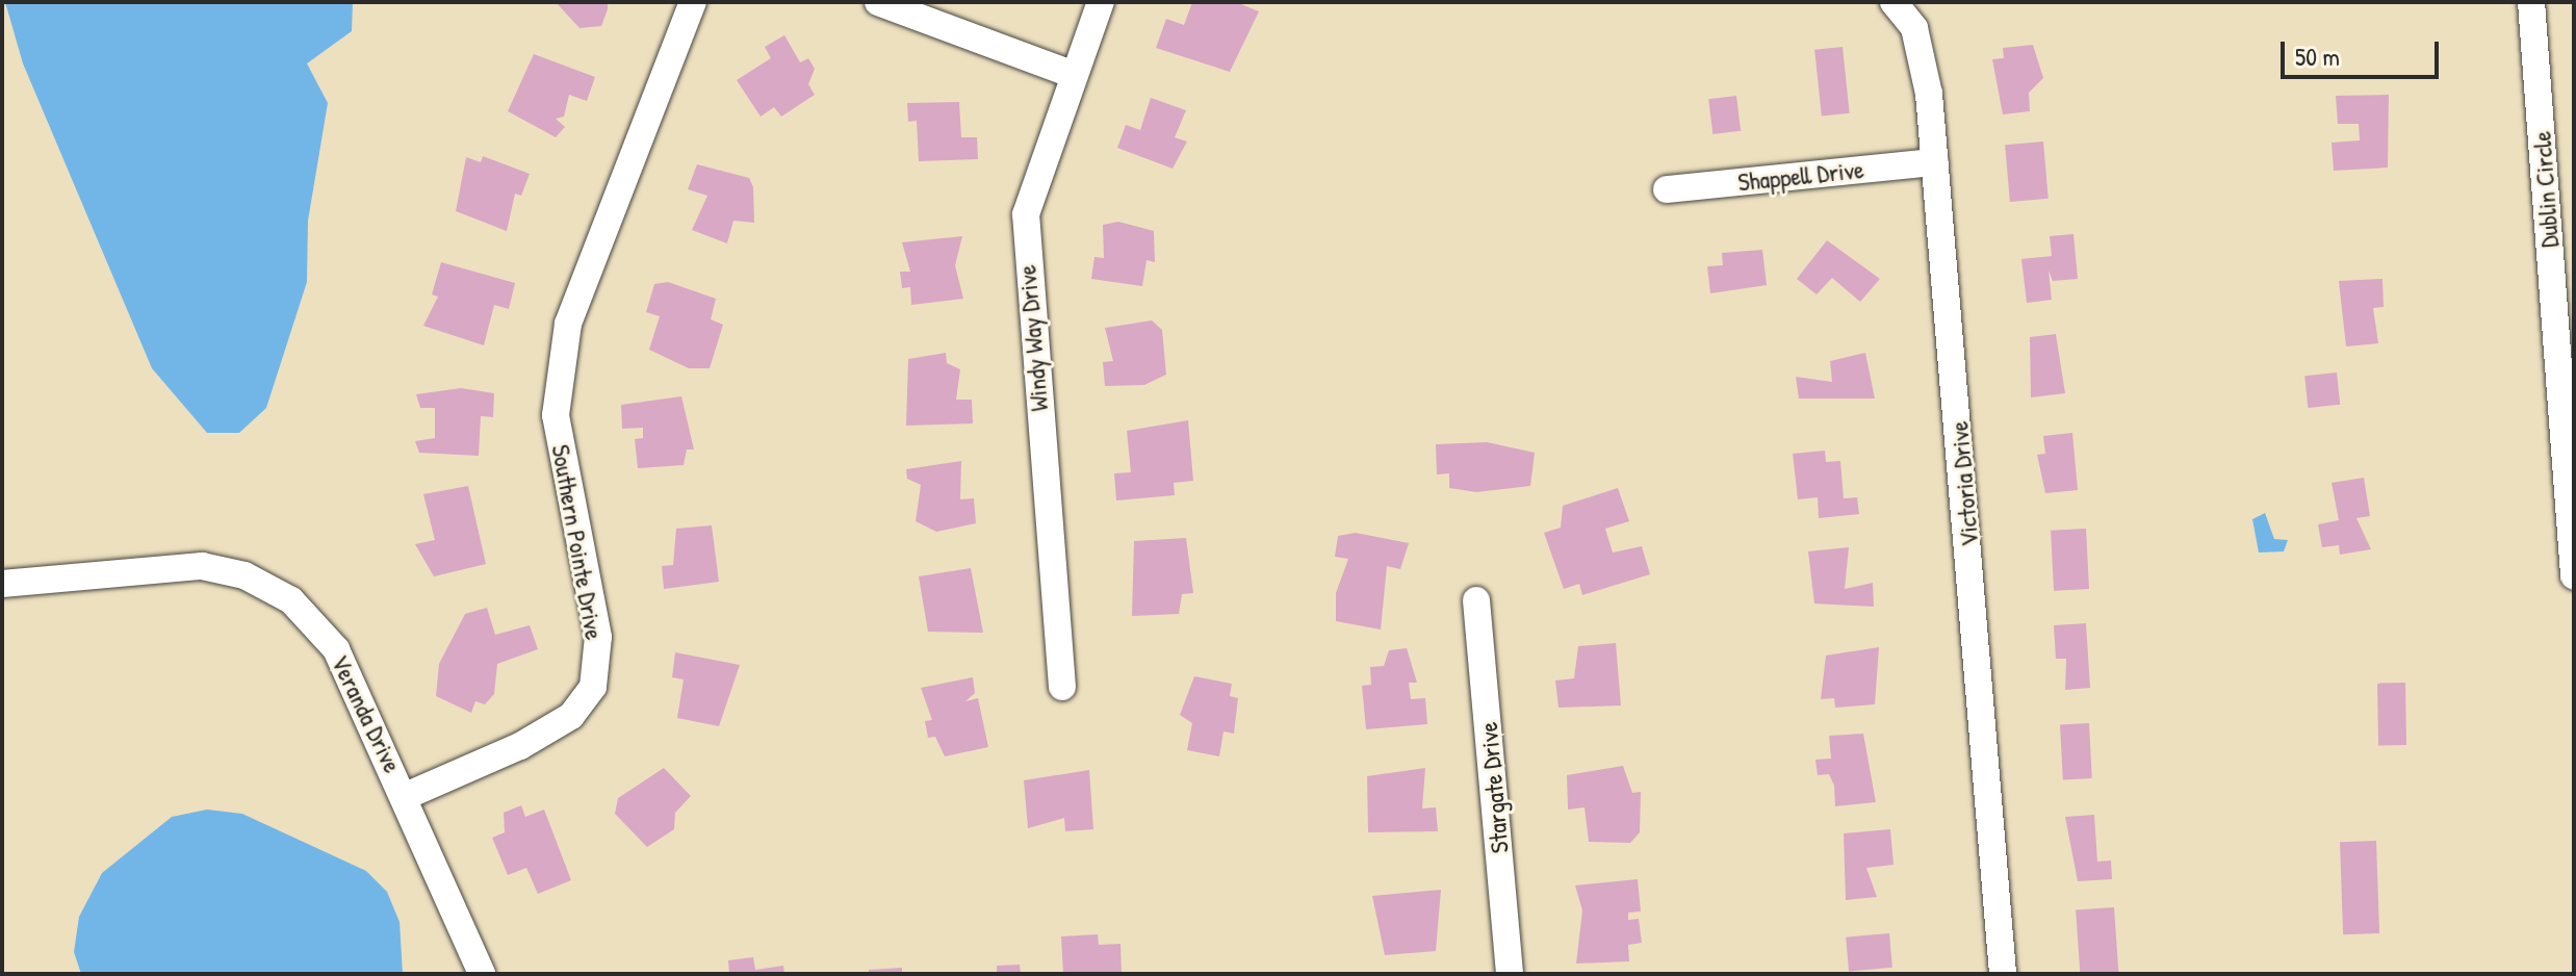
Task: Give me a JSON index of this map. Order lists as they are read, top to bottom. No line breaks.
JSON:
{"streets":{"street":["Shappell Drive","Dublin Circle","Windy Way Drive","Victoria Drive","Southern Pointe Drive","Veranda Drive","Stargate Drive"]},"crossings":[["Shappell Drive","Victoria Drive"],["Southern Pointe Drive","Veranda Drive"]],"scale_bar":"50 m"}
